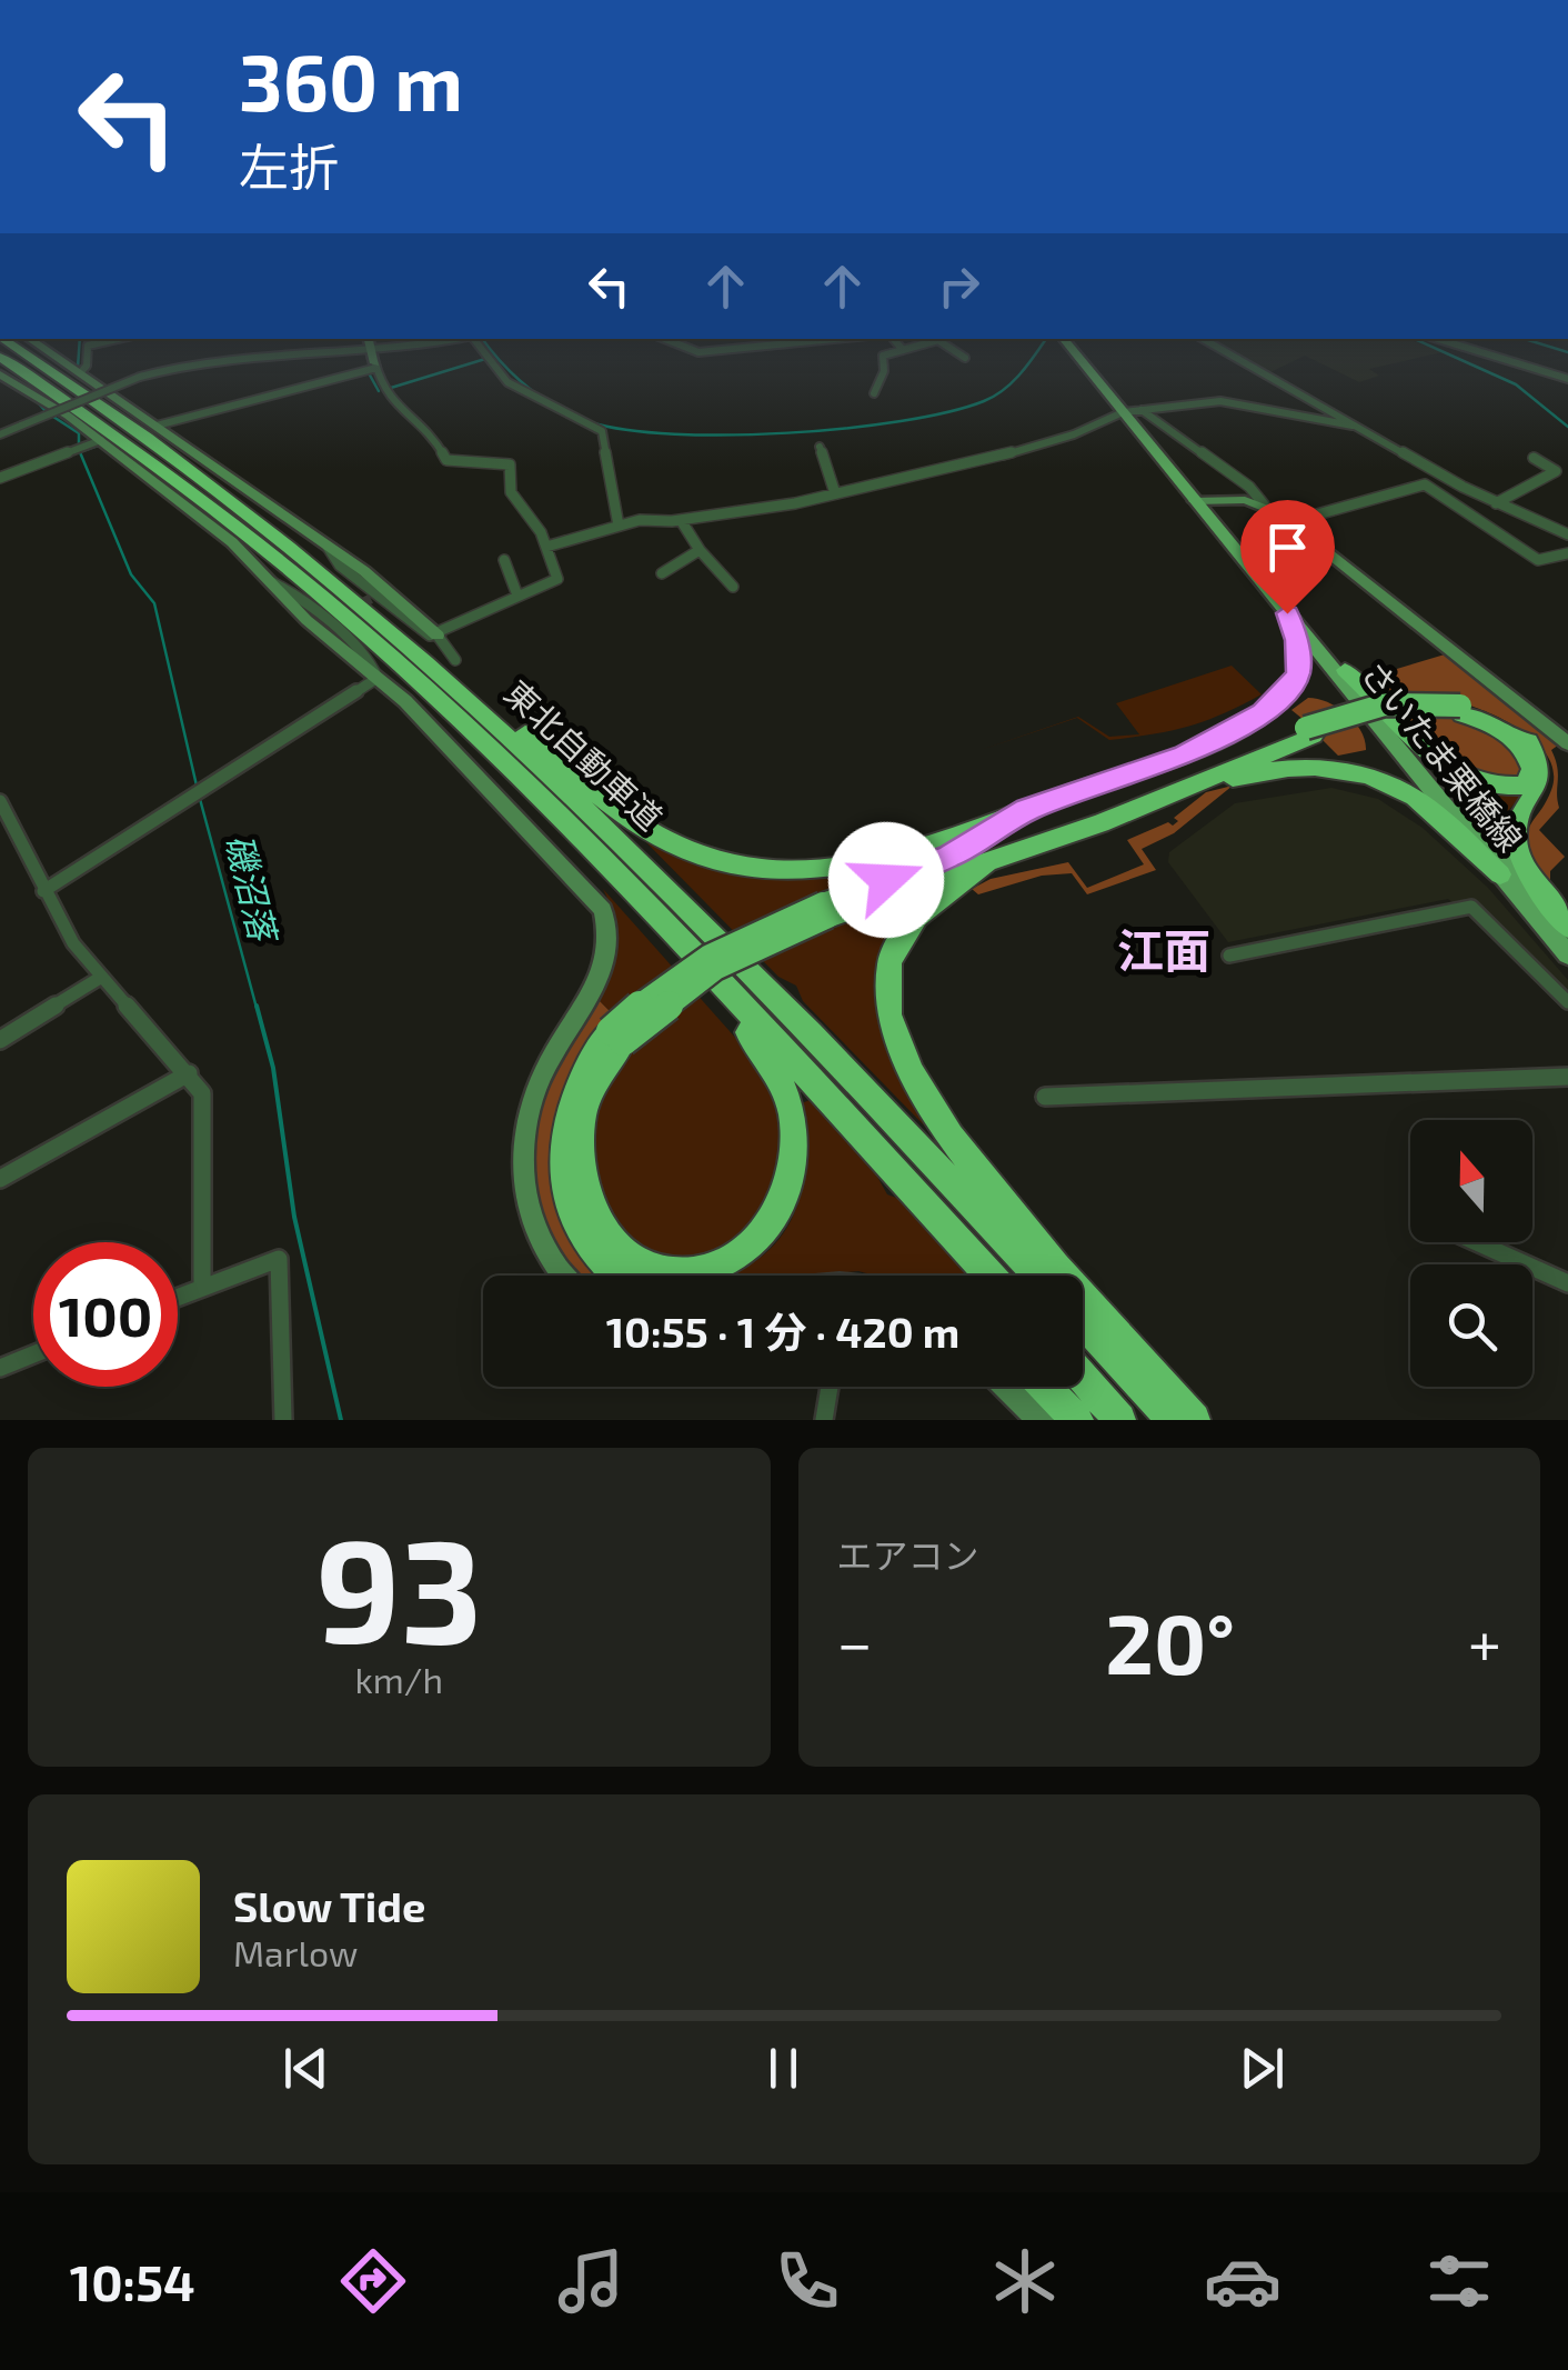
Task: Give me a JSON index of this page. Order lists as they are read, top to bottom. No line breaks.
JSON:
{"streets":{"highway":["東北自動車道"],"main road":["さいたま栗橋線"]},"districts":["江面"],"water":["磯沼落"],"north":"top","page":{"turn":["360 m","左折"],"limit":"100","trip":"10:55 · 1 分 · 420 m","tile":[["93","km/h"],"エアコン"],"heat":["−","20°","+"],"song":["Slow Tide","Marlow"],"tabs":"10:54"}}
